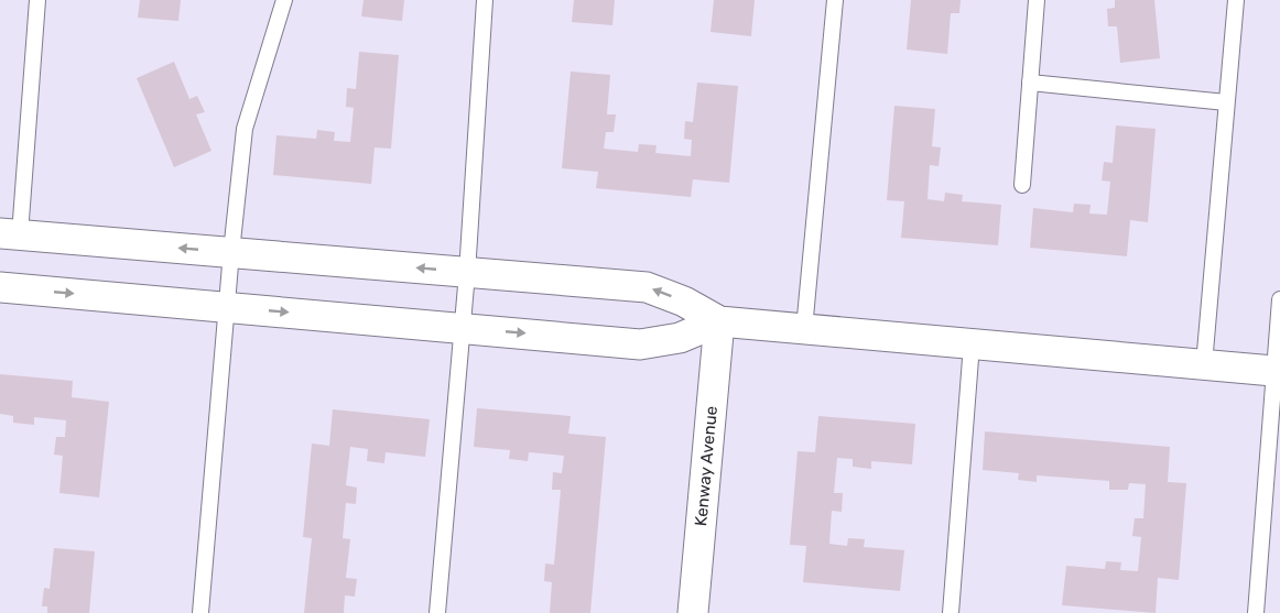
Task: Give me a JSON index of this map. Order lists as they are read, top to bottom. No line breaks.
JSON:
{"streets":{"street":["Kenway Avenue"]}}
